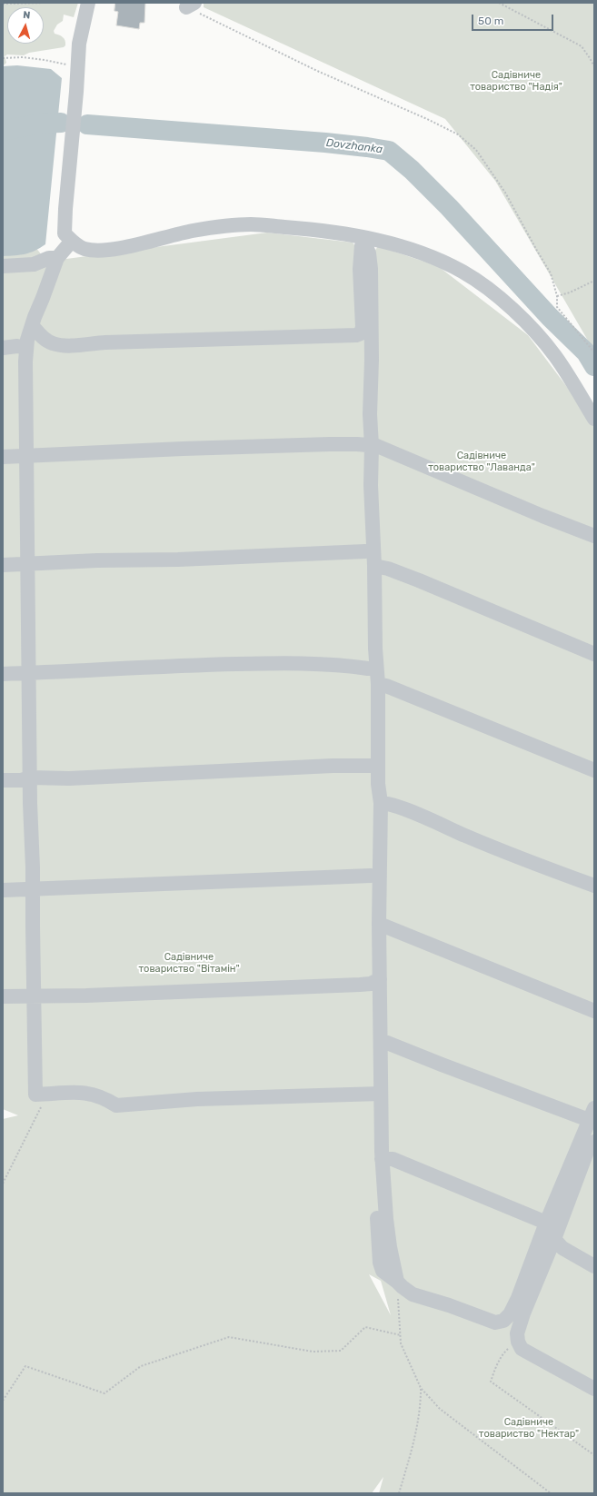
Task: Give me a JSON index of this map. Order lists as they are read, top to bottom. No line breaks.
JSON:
{"water":["Dovzhanka"],"parks":["Садівниче товариство \"Надія\"","Садівниче товариство \"Лаванда\"","Садівниче товариство \"Вітамін\"","Садівниче товариство \"Нектар\""],"scale_bar":"50 m","north":"top"}
